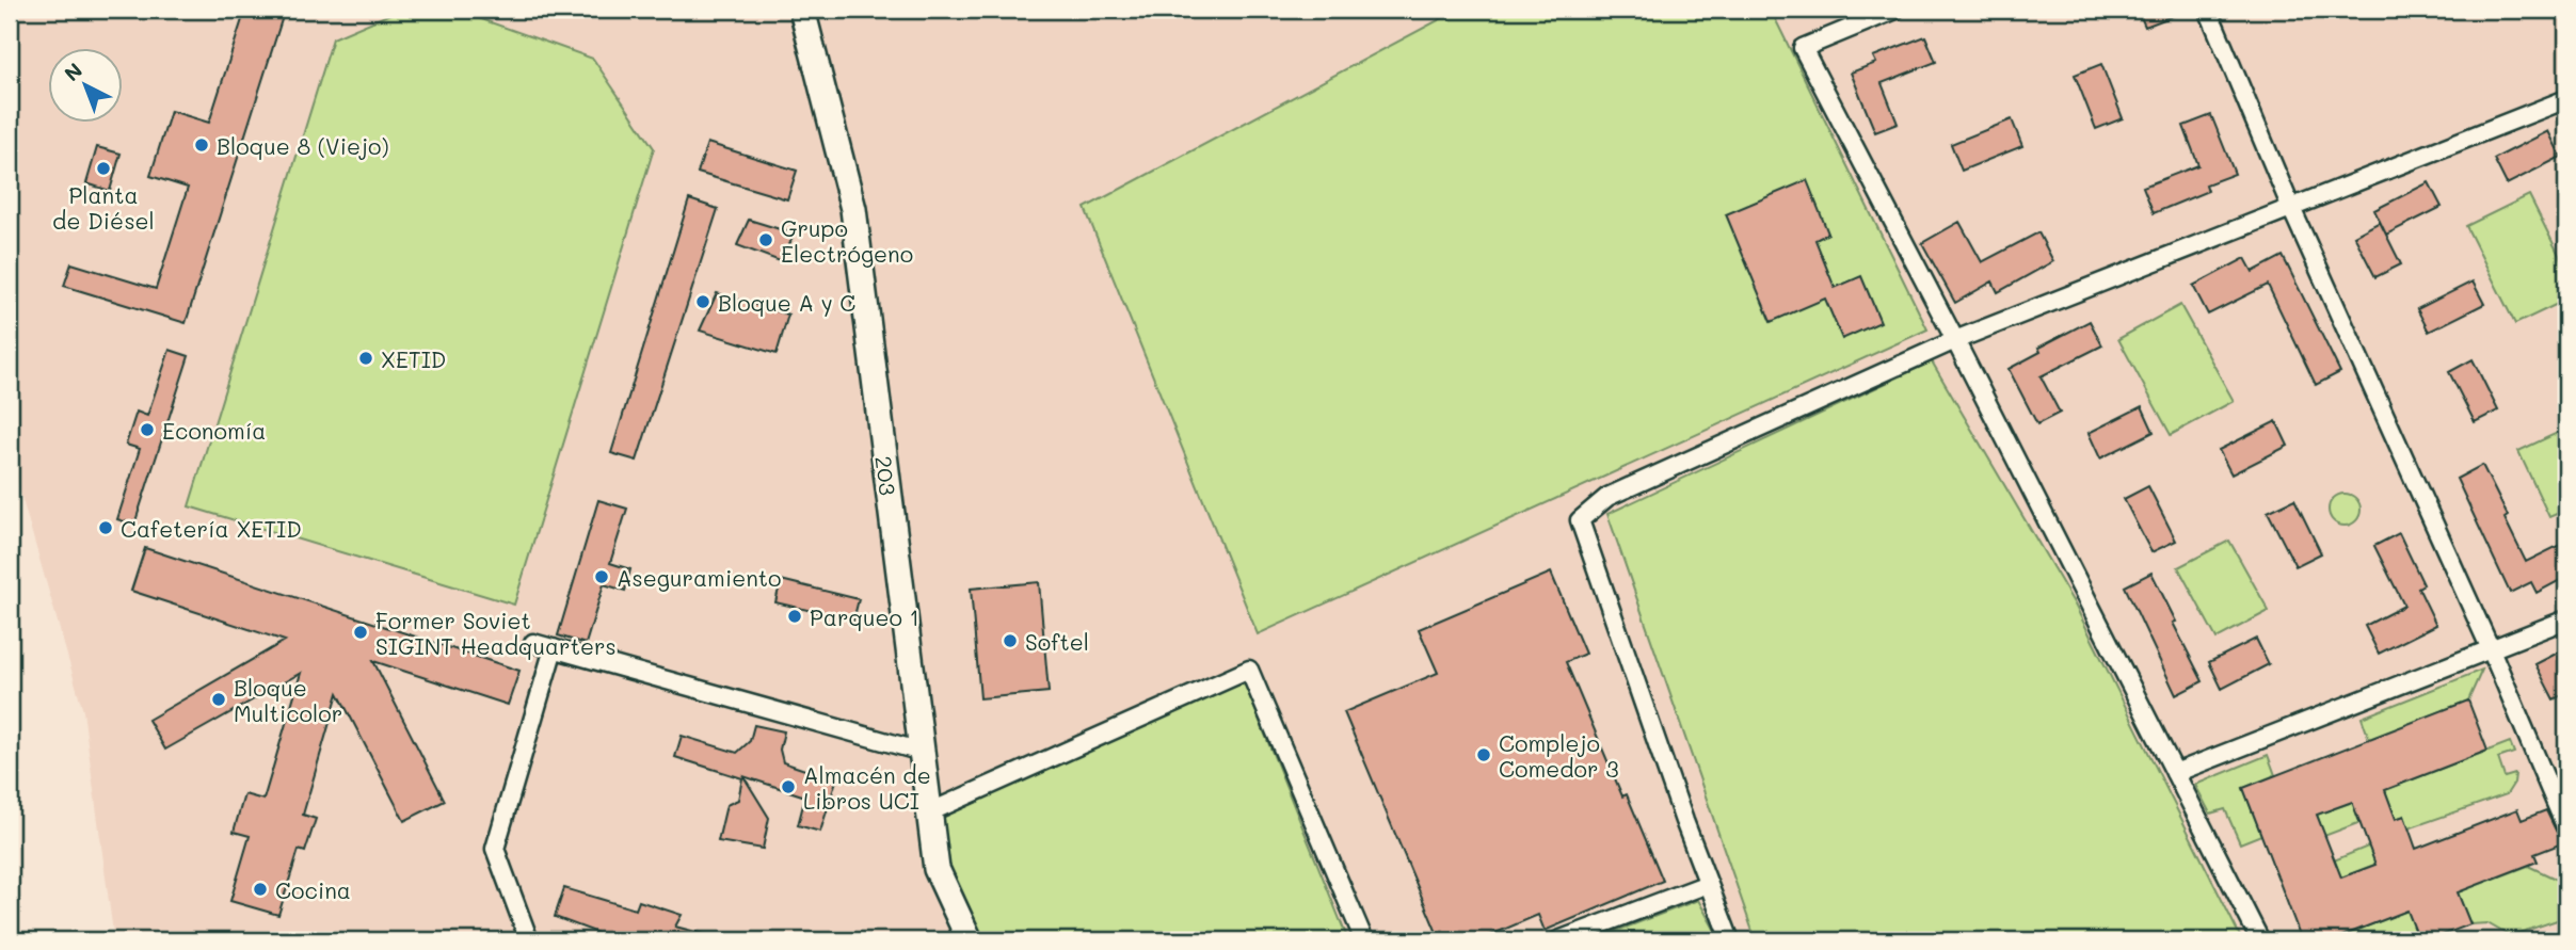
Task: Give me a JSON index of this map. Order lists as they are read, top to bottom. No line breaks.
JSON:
{"streets":{"street":["203"]},"places":["Bloque 8 (Viejo)","Planta de Diésel","Grupo Electrógeno","Bloque A y C","XETID","Economía","Cafetería XETID","Aseguramiento","Parqueo 1","Former Soviet SIGINT Headquarters","Softel","Bloque Multicolor","Complejo Comedor 3","Almacén de Libros UCI","Cocina"],"north":"top left"}
